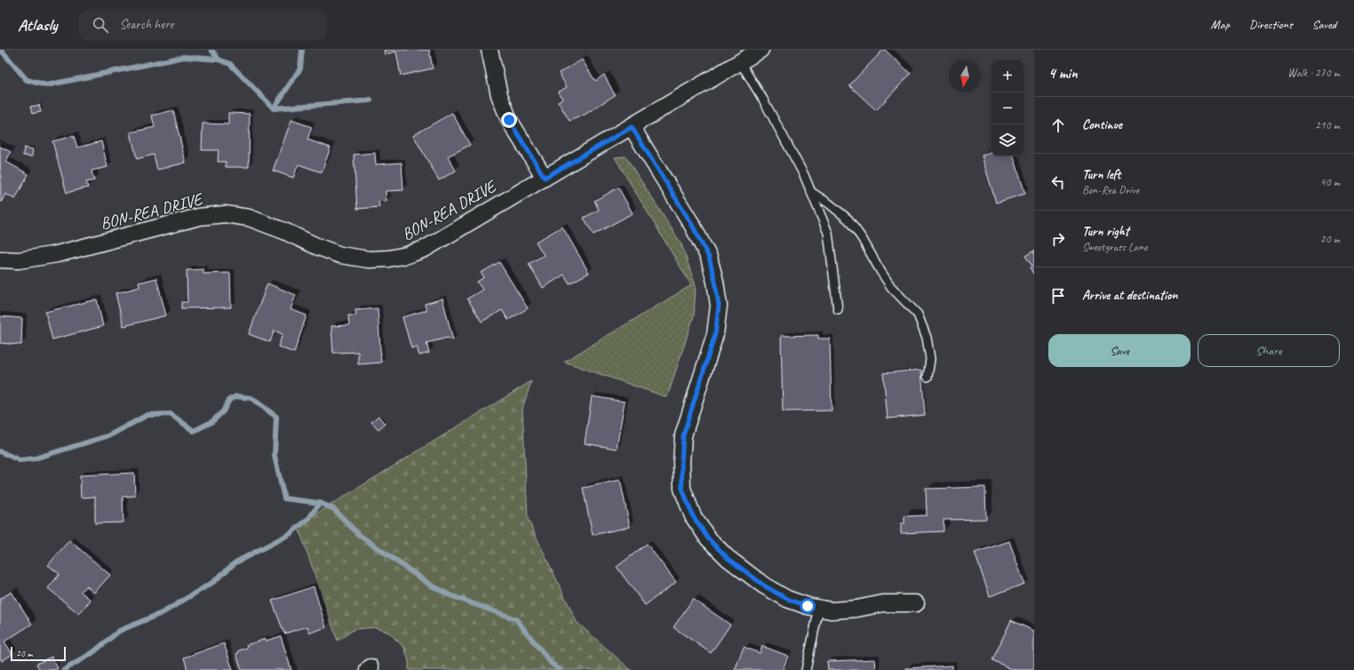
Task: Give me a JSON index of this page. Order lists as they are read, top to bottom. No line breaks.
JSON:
{"streets":{"street":["BON-REA DRIVE"]},"scale_bar":"20 m","north":"bottom","page":{"header":"Atlasly","search":"Search here","nav":["Map","Directions","Saved"],"heading":["4 min","Walk · 270 m"],"map_buttons":["+","−"],"list":[["Continue","210 m"],["Turn left","Bon-Rea Drive","40 m"],["Turn right","Sweetgrass Lane","20 m"],"Arrive at destination"],"buttons":["Save","Share"],"scale":"20 m"}}
